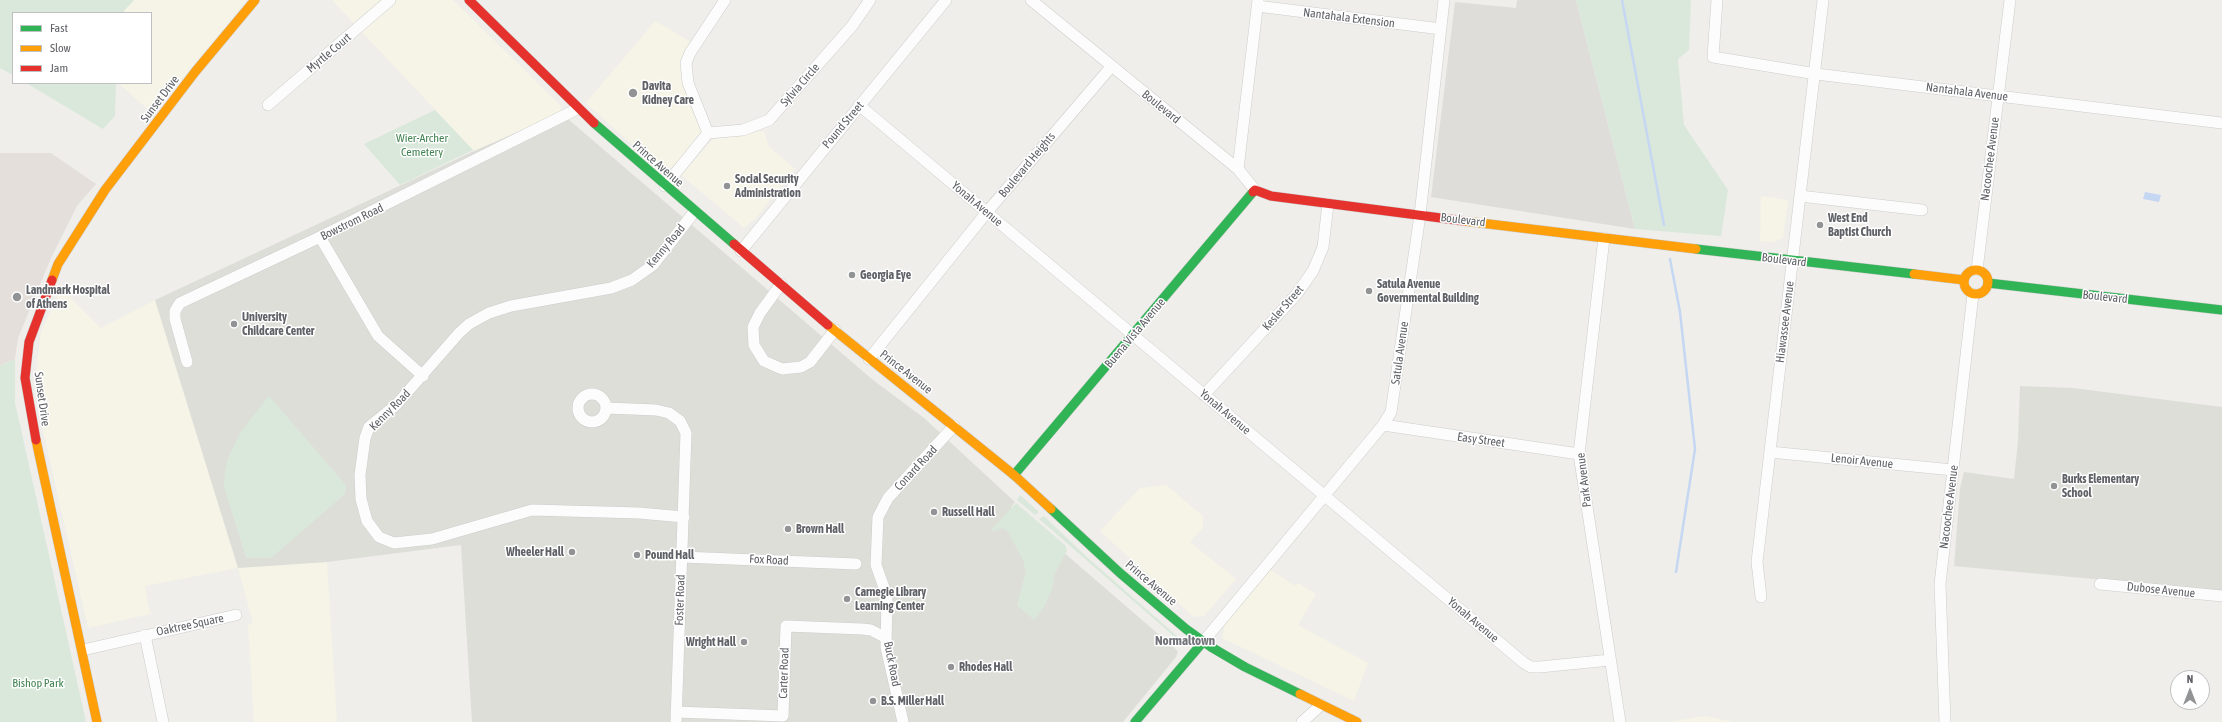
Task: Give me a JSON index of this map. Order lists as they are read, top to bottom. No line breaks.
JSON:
{"streets":{"street":["Nantahala Extension","Myrtle Court","Sylvia Circle","Nantahala Avenue","Sunset Drive","Boulevard","Pound Street","Nacoochee Avenue","Prince Avenue","Boulevard Heights","Yonah Avenue","Bowstrom Road","Kenny Road","Kesler Street","Hiawassee Avenue","Buena Vista Avenue","Satula Avenue","Easy Street","Lenoir Avenue","Conard Road","Park Avenue","Fox Road","Dubose Avenue","Foster Road","Oaktree Square","Buck Road","Carter Road"]},"crossings":[["Nantahala Extension","Satula Avenue"],["Nantahala Avenue","Nacoochee Avenue"],["Nantahala Avenue","Hiawassee Avenue"],["Sunset Drive","Oaktree Square"],["Boulevard","Nacoochee Avenue"],["Boulevard","Boulevard Heights"],["Boulevard","Kesler Street"],["Boulevard","Hiawassee Avenue"],["Boulevard","Buena Vista Avenue"],["Boulevard","Satula Avenue"],["Boulevard","Park Avenue"],["Pound Street","Prince Avenue"],["Pound Street","Yonah Avenue"],["Nacoochee Avenue","Lenoir Avenue"],["Prince Avenue","Boulevard Heights"],["Prince Avenue","Bowstrom Road"],["Prince Avenue","Kenny Road"],["Prince Avenue","Buena Vista Avenue"],["Prince Avenue","Satula Avenue"],["Prince Avenue","Conard Road"],["Boulevard Heights","Yonah Avenue"],["Yonah Avenue","Kesler Street"],["Yonah Avenue","Buena Vista Avenue"],["Yonah Avenue","Satula Avenue"],["Yonah Avenue","Park Avenue"],["Kenny Road","Foster Road"],["Hiawassee Avenue","Lenoir Avenue"],["Satula Avenue","Easy Street"],["Easy Street","Park Avenue"],["Conard Road","Buck Road"],["Fox Road","Foster Road"],["Foster Road","Carter Road"],["Buck Road","Carter Road"]],"districts":["Normaltown"],"parks":["Wier-Archer Cemetery","Bishop Park"],"places":["Davita Kidney Care","Social Security Administration","West End Baptist Church","Georgia Eye","Satula Avenue Governmental Building","Landmark Hospital of Athens","University Childcare Center","Burks Elementary School","Russell Hall","Brown Hall","Wheeler Hall","Pound Hall","Carnegie Library Learning Center","Wright Hall","Rhodes Hall","B.S. Miller Hall"],"legend":["Fast","Slow","Jam"],"north":"top"}
